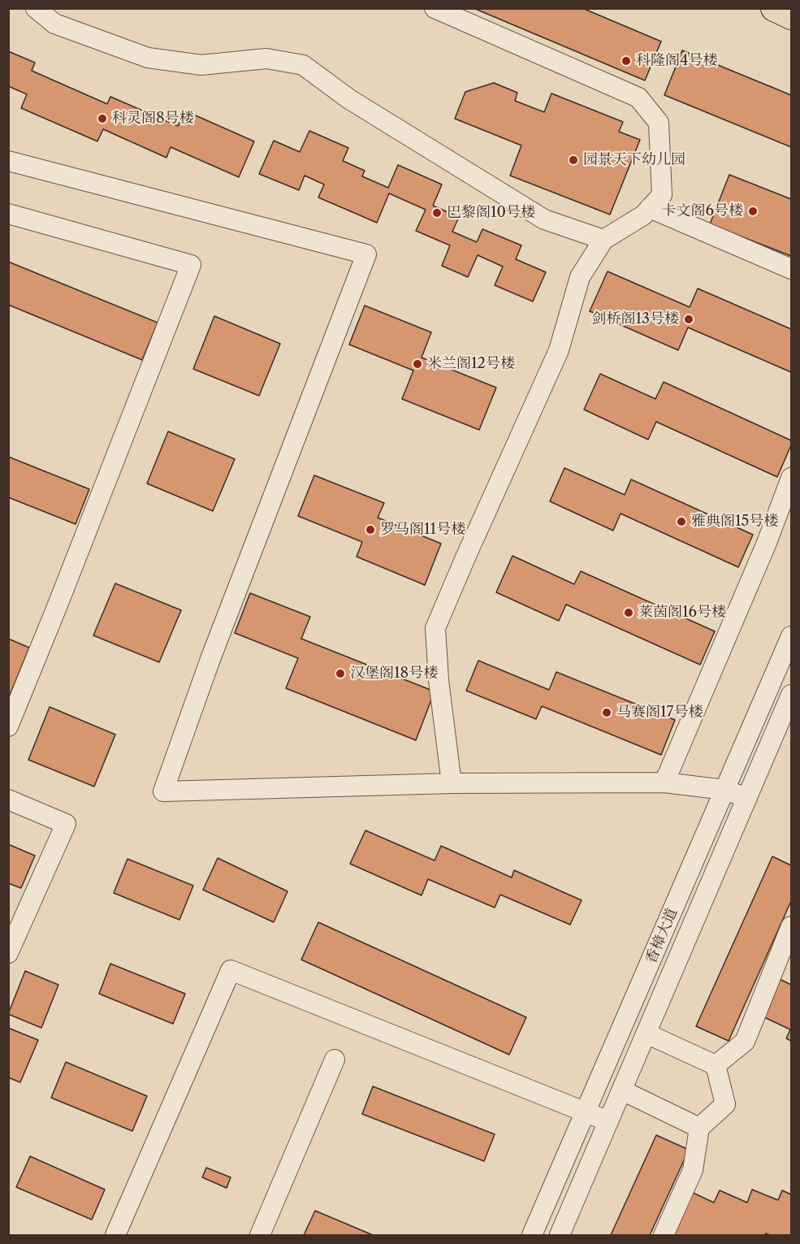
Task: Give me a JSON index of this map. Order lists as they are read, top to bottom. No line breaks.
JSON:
{"streets":{"street":["香樟大道"]},"places":["科隆阁4号楼","科灵阁8号楼","园景天下幼儿园","卡文阁6号楼","巴黎阁10号楼","剑桥阁13号楼","米兰阁12号楼","雅典阁15号楼","罗马阁11号楼","莱茵阁16号楼","汉堡阁18号楼","马赛阁17号楼"]}
